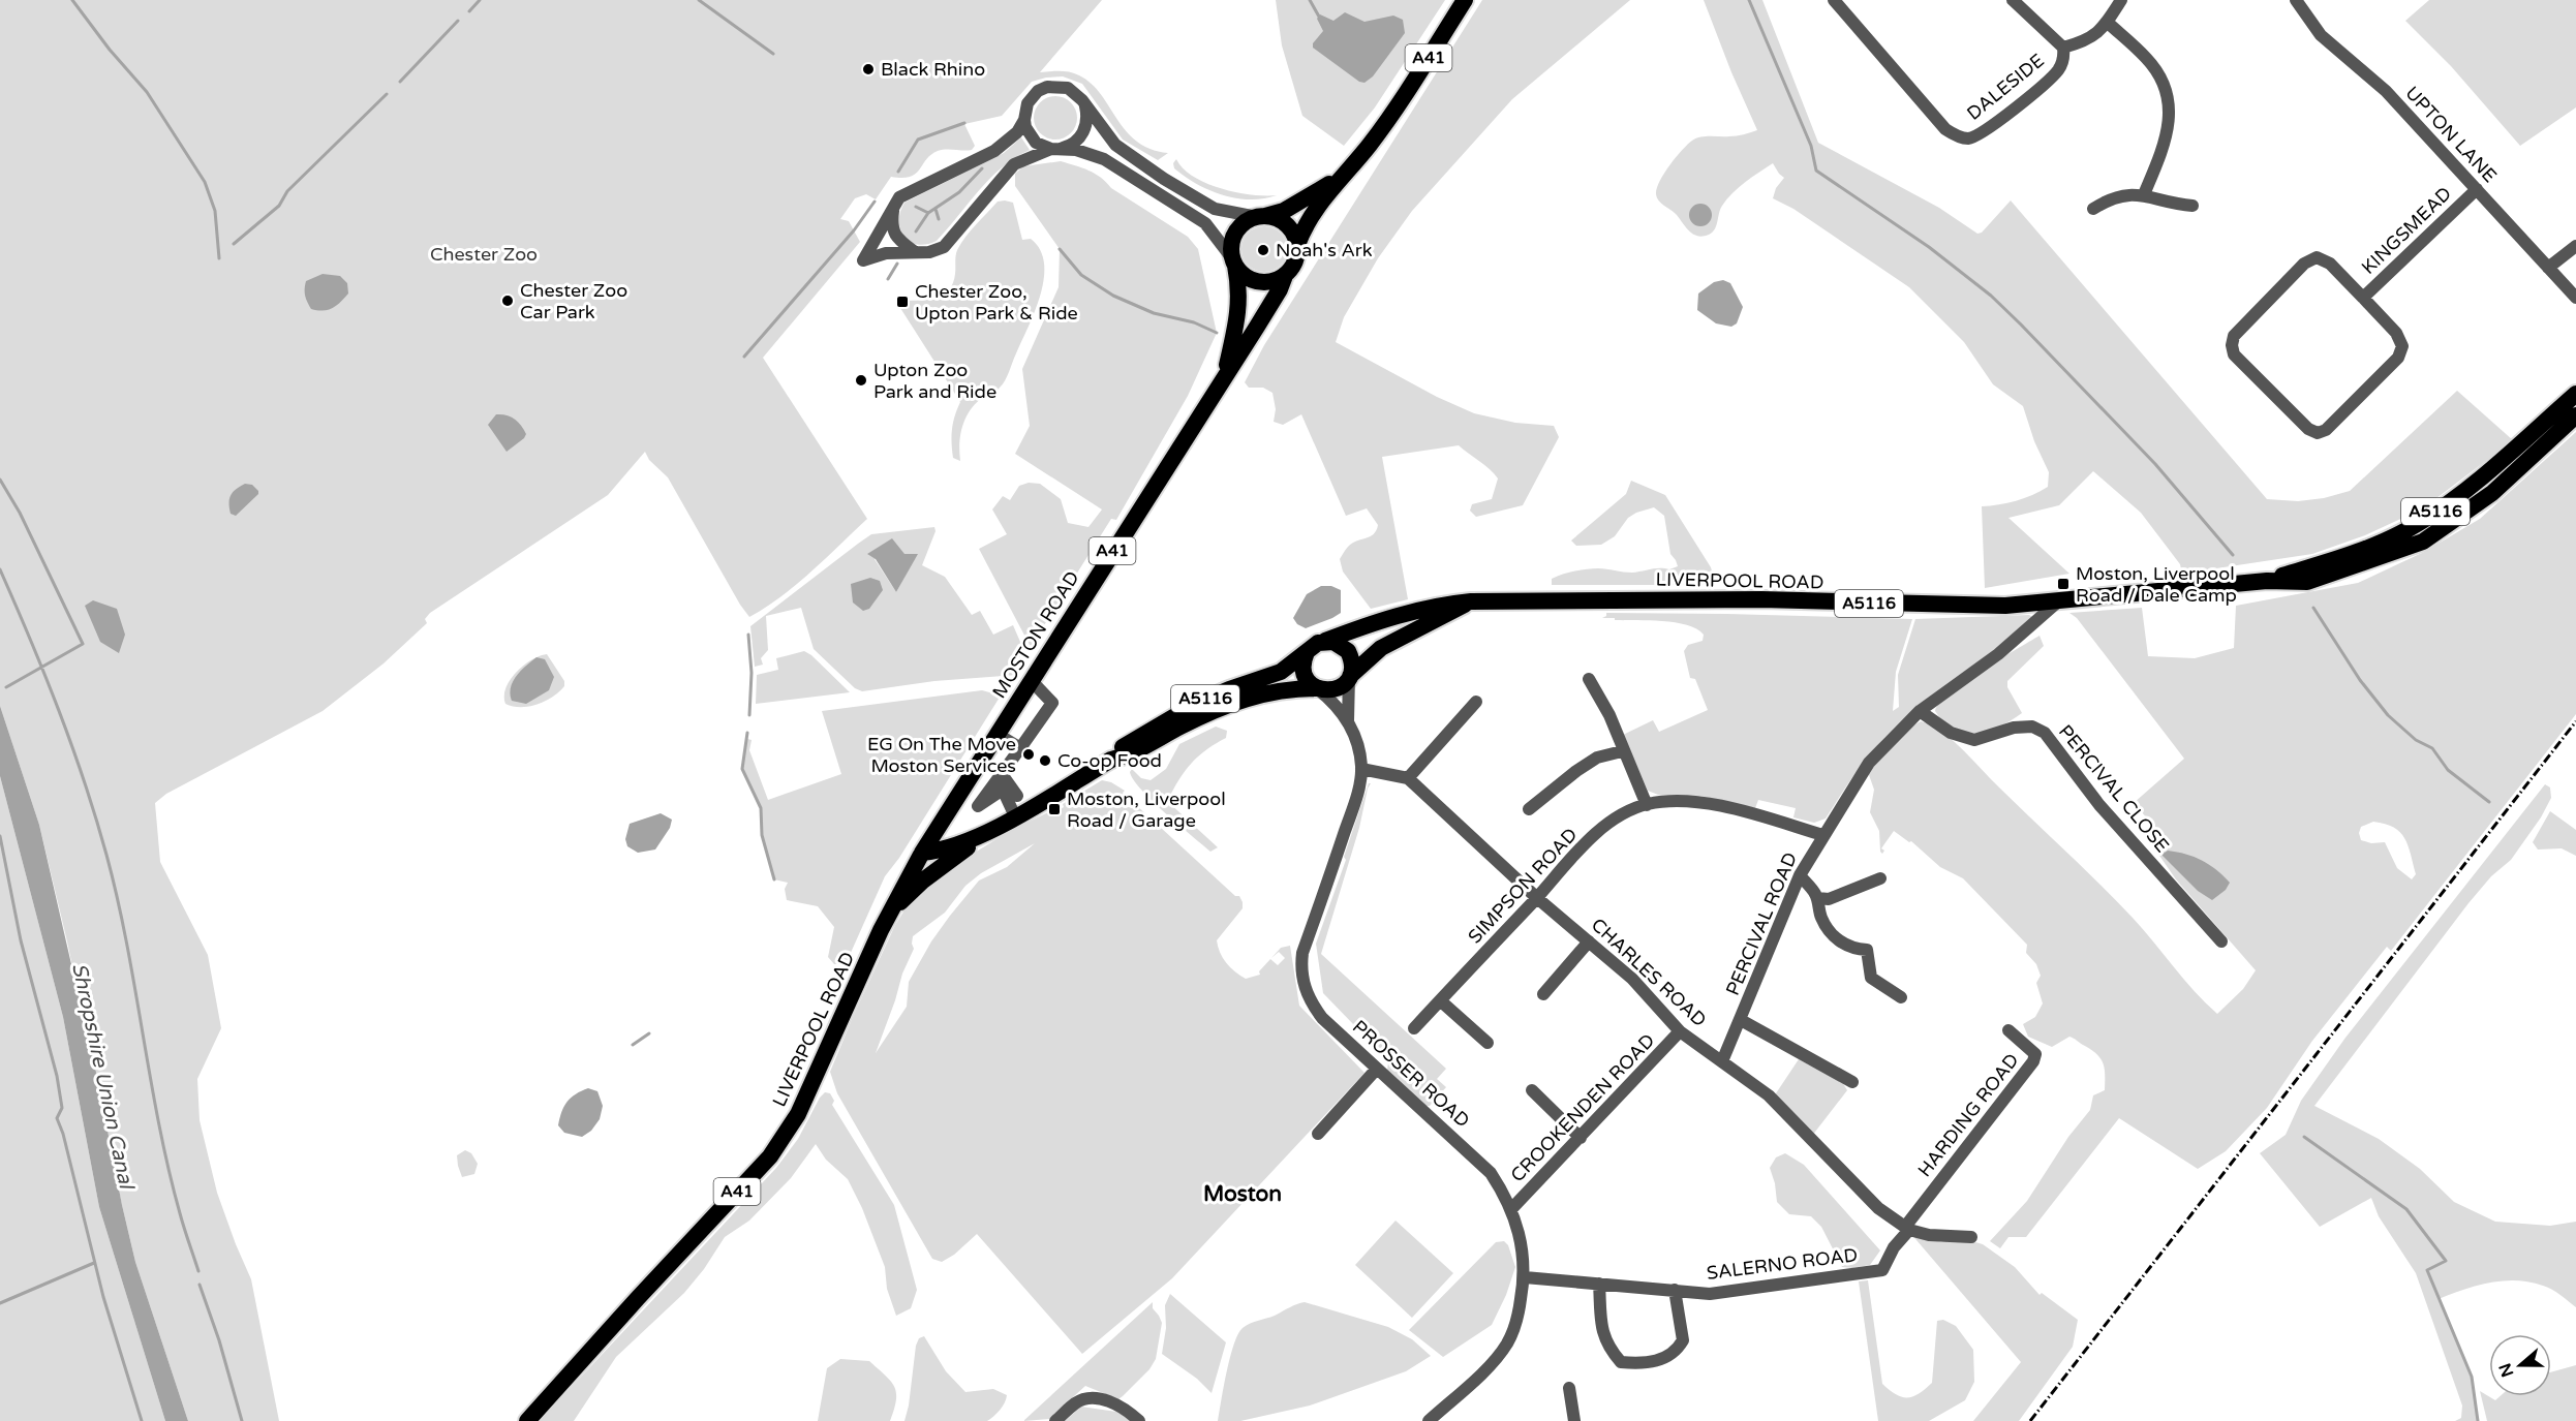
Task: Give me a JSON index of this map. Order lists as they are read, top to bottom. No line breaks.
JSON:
{"streets":{"highway":["A41","A5116","LIVERPOOL ROAD","MOSTON ROAD"],"street":["DALESIDE","UPTON LANE","KINGSMEAD","PERCIVAL CLOSE","SIMPSON ROAD","PERCIVAL ROAD","CHARLES ROAD","PROSSER ROAD","CROOKENDEN ROAD","HARDING ROAD","SALERNO ROAD"]},"crossings":[["A41","MOSTON ROAD"],["UPTON LANE","KINGSMEAD"],["A5116","LIVERPOOL ROAD"],["A5116","MOSTON ROAD"],["A5116","PROSSER ROAD"],["LIVERPOOL ROAD","MOSTON ROAD"],["LIVERPOOL ROAD","PERCIVAL ROAD"],["LIVERPOOL ROAD","PROSSER ROAD"],["PERCIVAL CLOSE","PERCIVAL ROAD"],["SIMPSON ROAD","PERCIVAL ROAD"],["SIMPSON ROAD","CHARLES ROAD"],["PERCIVAL ROAD","CHARLES ROAD"],["CHARLES ROAD","CROOKENDEN ROAD"],["CHARLES ROAD","HARDING ROAD"],["CHARLES ROAD","SALERNO ROAD"],["PROSSER ROAD","CROOKENDEN ROAD"],["PROSSER ROAD","SALERNO ROAD"],["HARDING ROAD","SALERNO ROAD"]],"districts":["Moston"],"water":["Shropshire Union Canal"],"parks":["Chester Zoo"],"places":{"other":["Black Rhino","Noah's Ark","Chester Zoo Car Park","Upton Zoo Park and Ride","EG On The Move Moston Services","Co-op Food"],"transit":["Chester Zoo, Upton Park & Ride","Moston, Liverpool Road / Dale Camp","Moston, Liverpool Road / Garage"]},"north":"left"}
